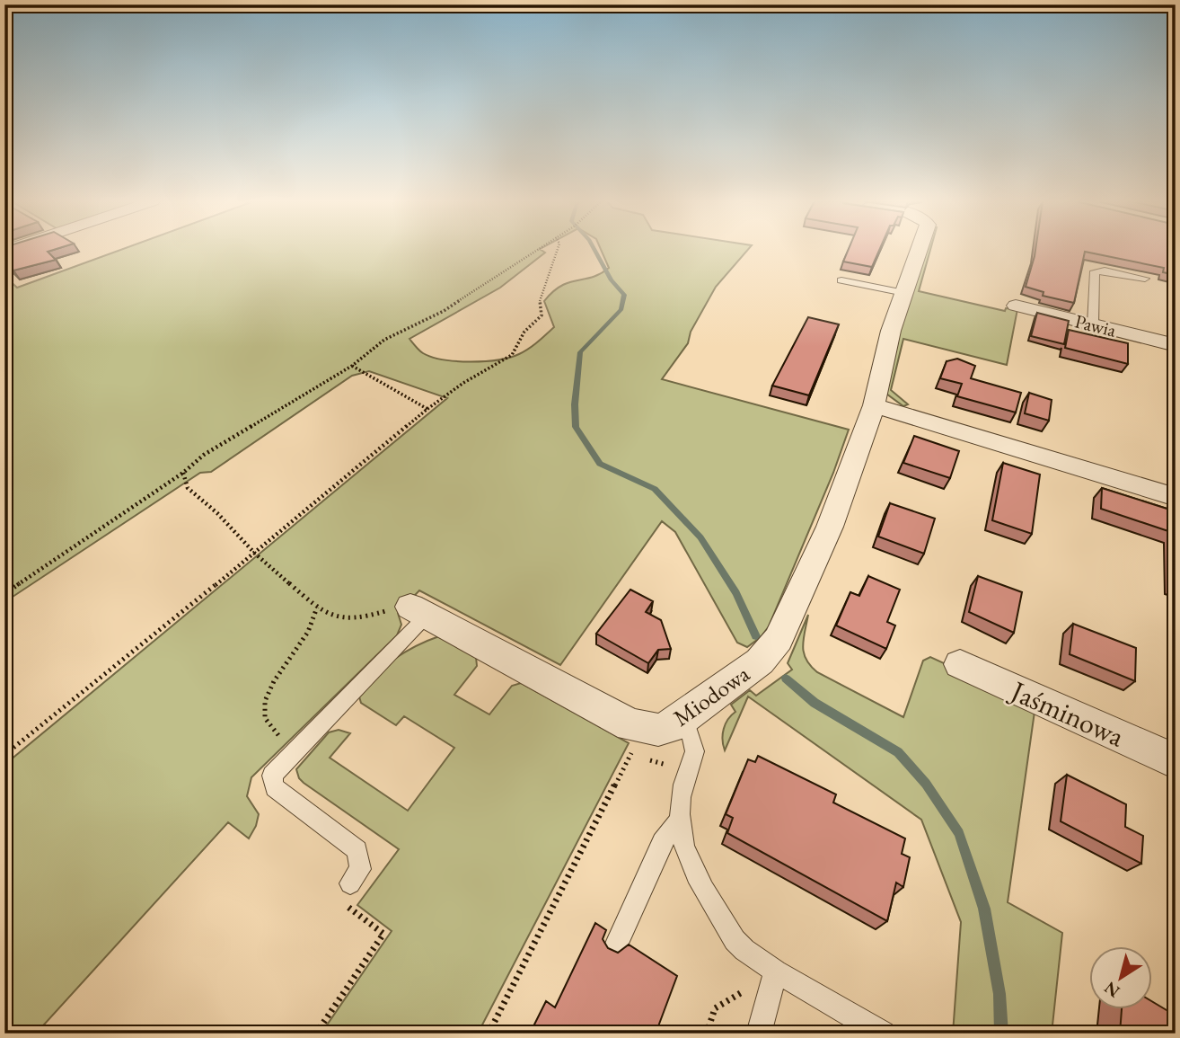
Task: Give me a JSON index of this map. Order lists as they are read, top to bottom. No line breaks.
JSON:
{"streets":{"street":["Pawia","Miodowa","Jaśminowa"]},"north":"bottom left"}
